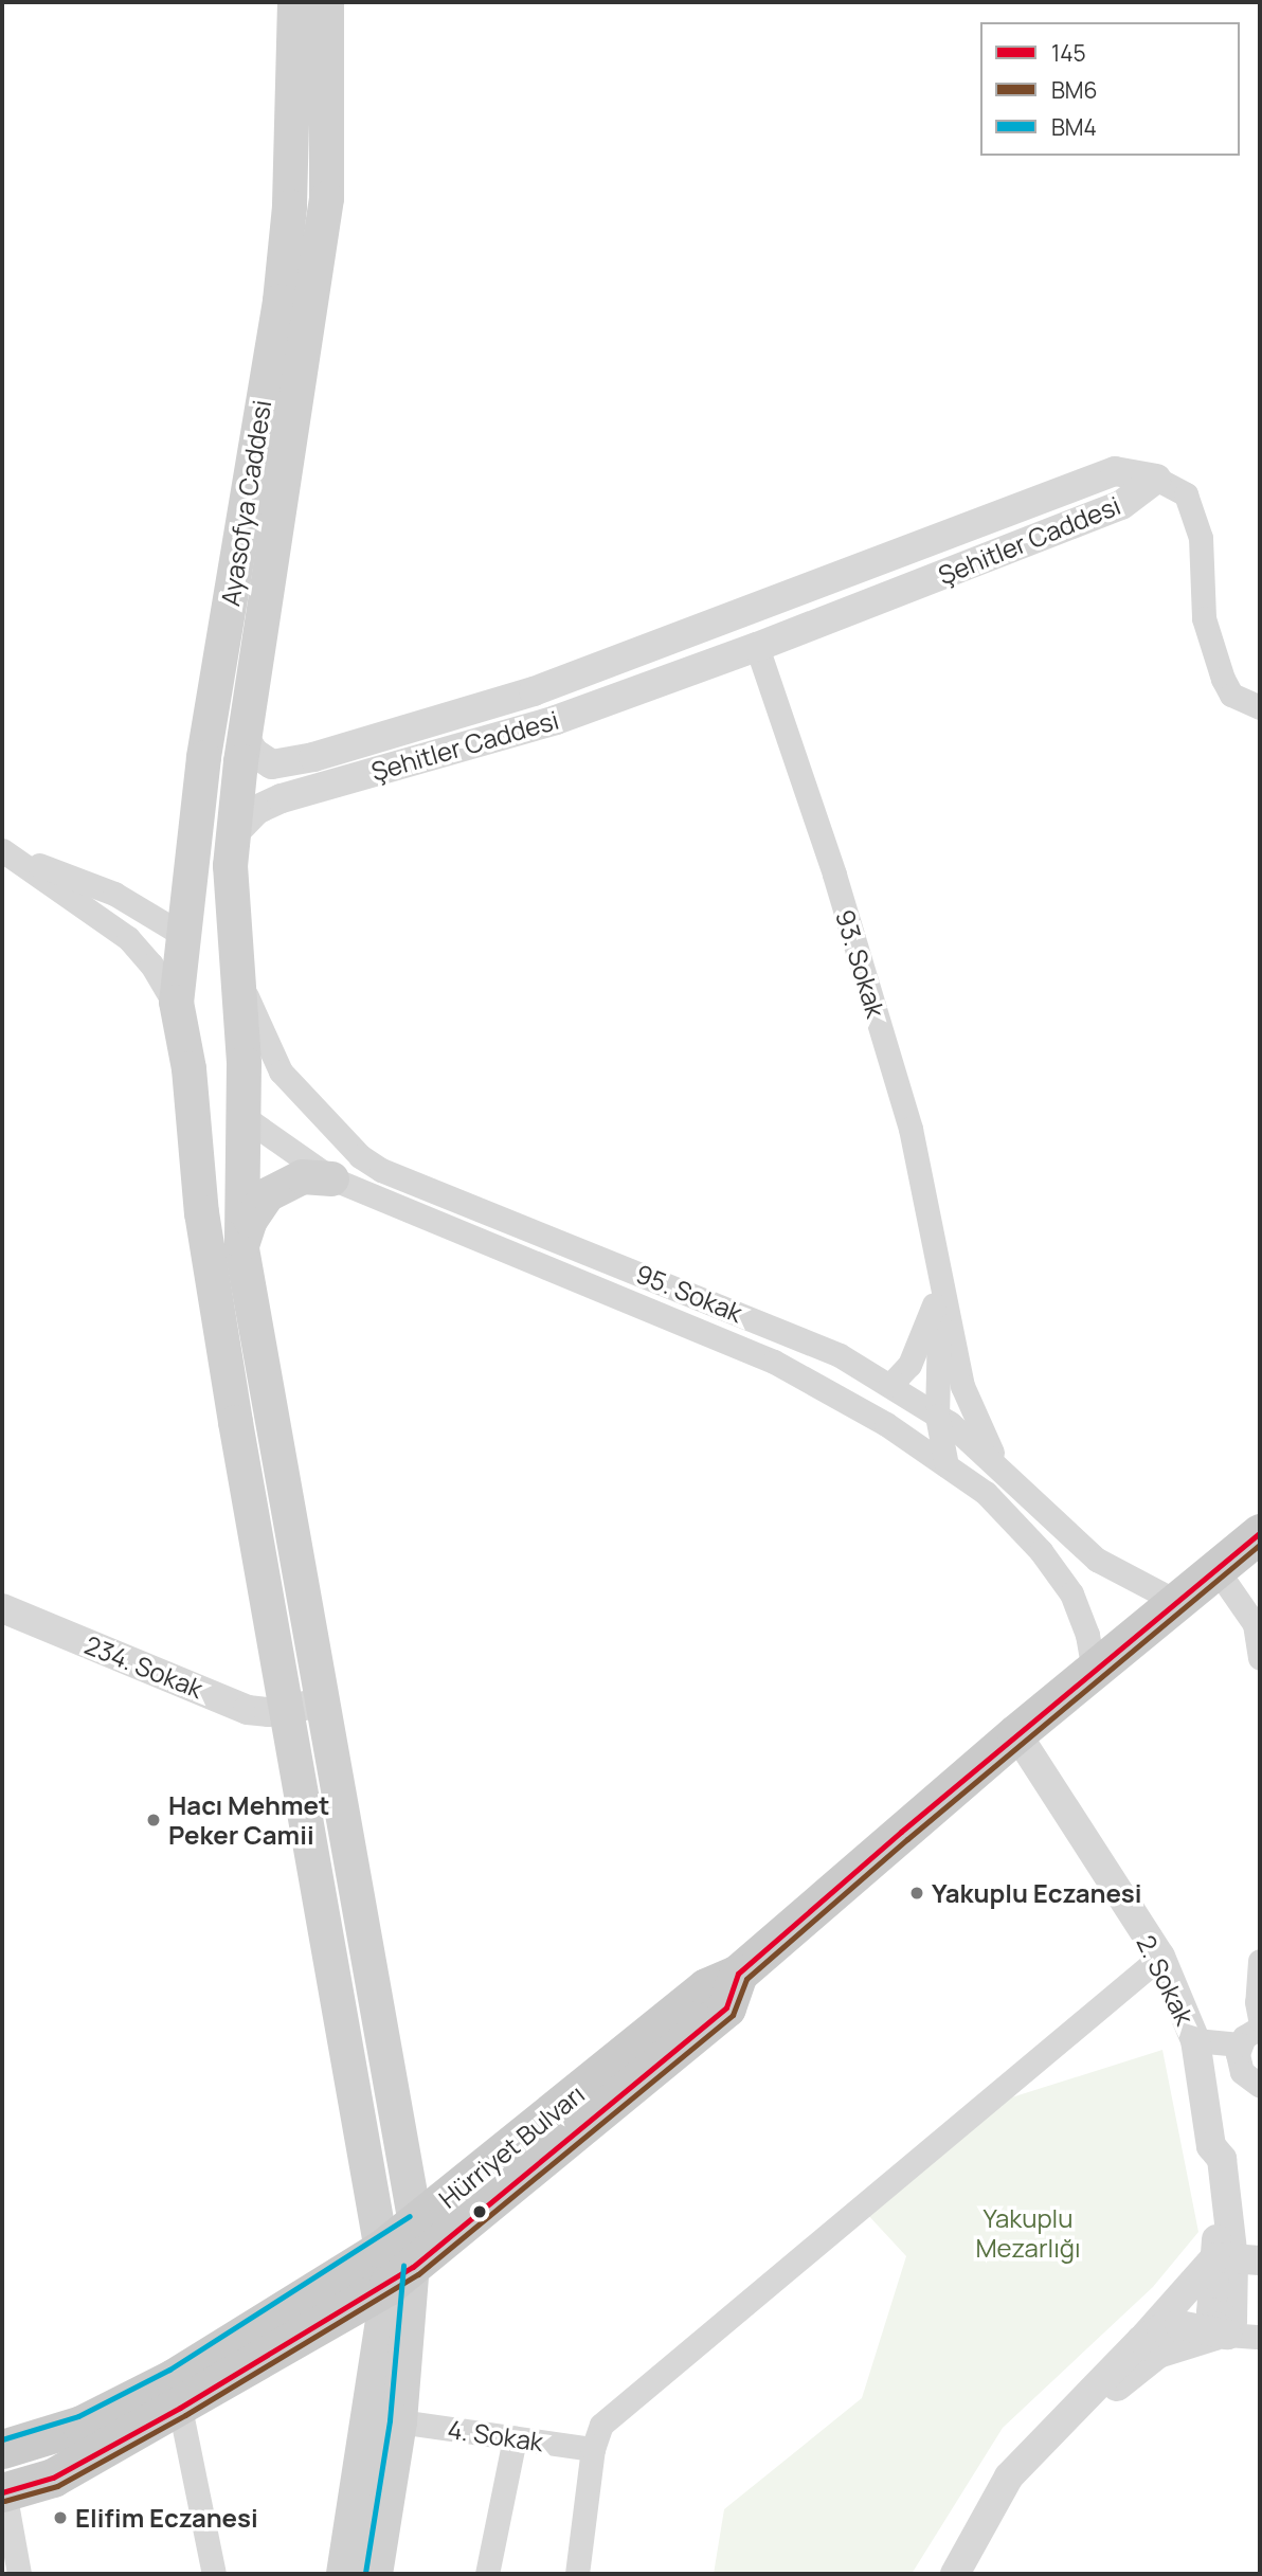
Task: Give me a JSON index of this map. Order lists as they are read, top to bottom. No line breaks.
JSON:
{"streets":{"main road":["Ayasofya Caddesi","Hürriyet Bulvarı"],"street":["Şehitler Caddesi","93. Sokak","95. Sokak","234. Sokak","2. Sokak","4. Sokak"]},"crossings":[["Ayasofya Caddesi","234. Sokak"],["Ayasofya Caddesi","Hürriyet Bulvarı"],["Şehitler Caddesi","93. Sokak"],["95. Sokak","Hürriyet Bulvarı"],["2. Sokak","Hürriyet Bulvarı"]],"parks":["Yakuplu Mezarlığı"],"places":["Hacı Mehmet Peker Camii","Yakuplu Eczanesi","Elifim Eczanesi"],"lines":["transit line 145","transit line BM6","transit line BM4"],"legend":["145","BM6","BM4"]}
